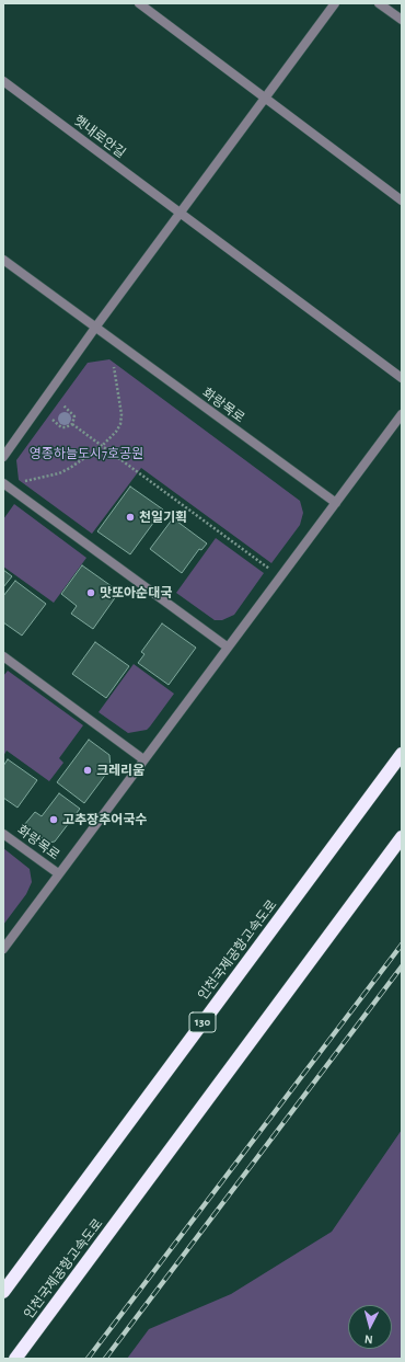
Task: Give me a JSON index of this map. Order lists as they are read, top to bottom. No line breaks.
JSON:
{"streets":{"highway":["인천국제공항고속도로","130"],"street":["햇내로안길","화랑목로"]},"parks":["영종하늘도시7호공원"],"places":["천일기획","맛또아순대국","크레리움","고추장추어국수"],"north":"bottom"}
